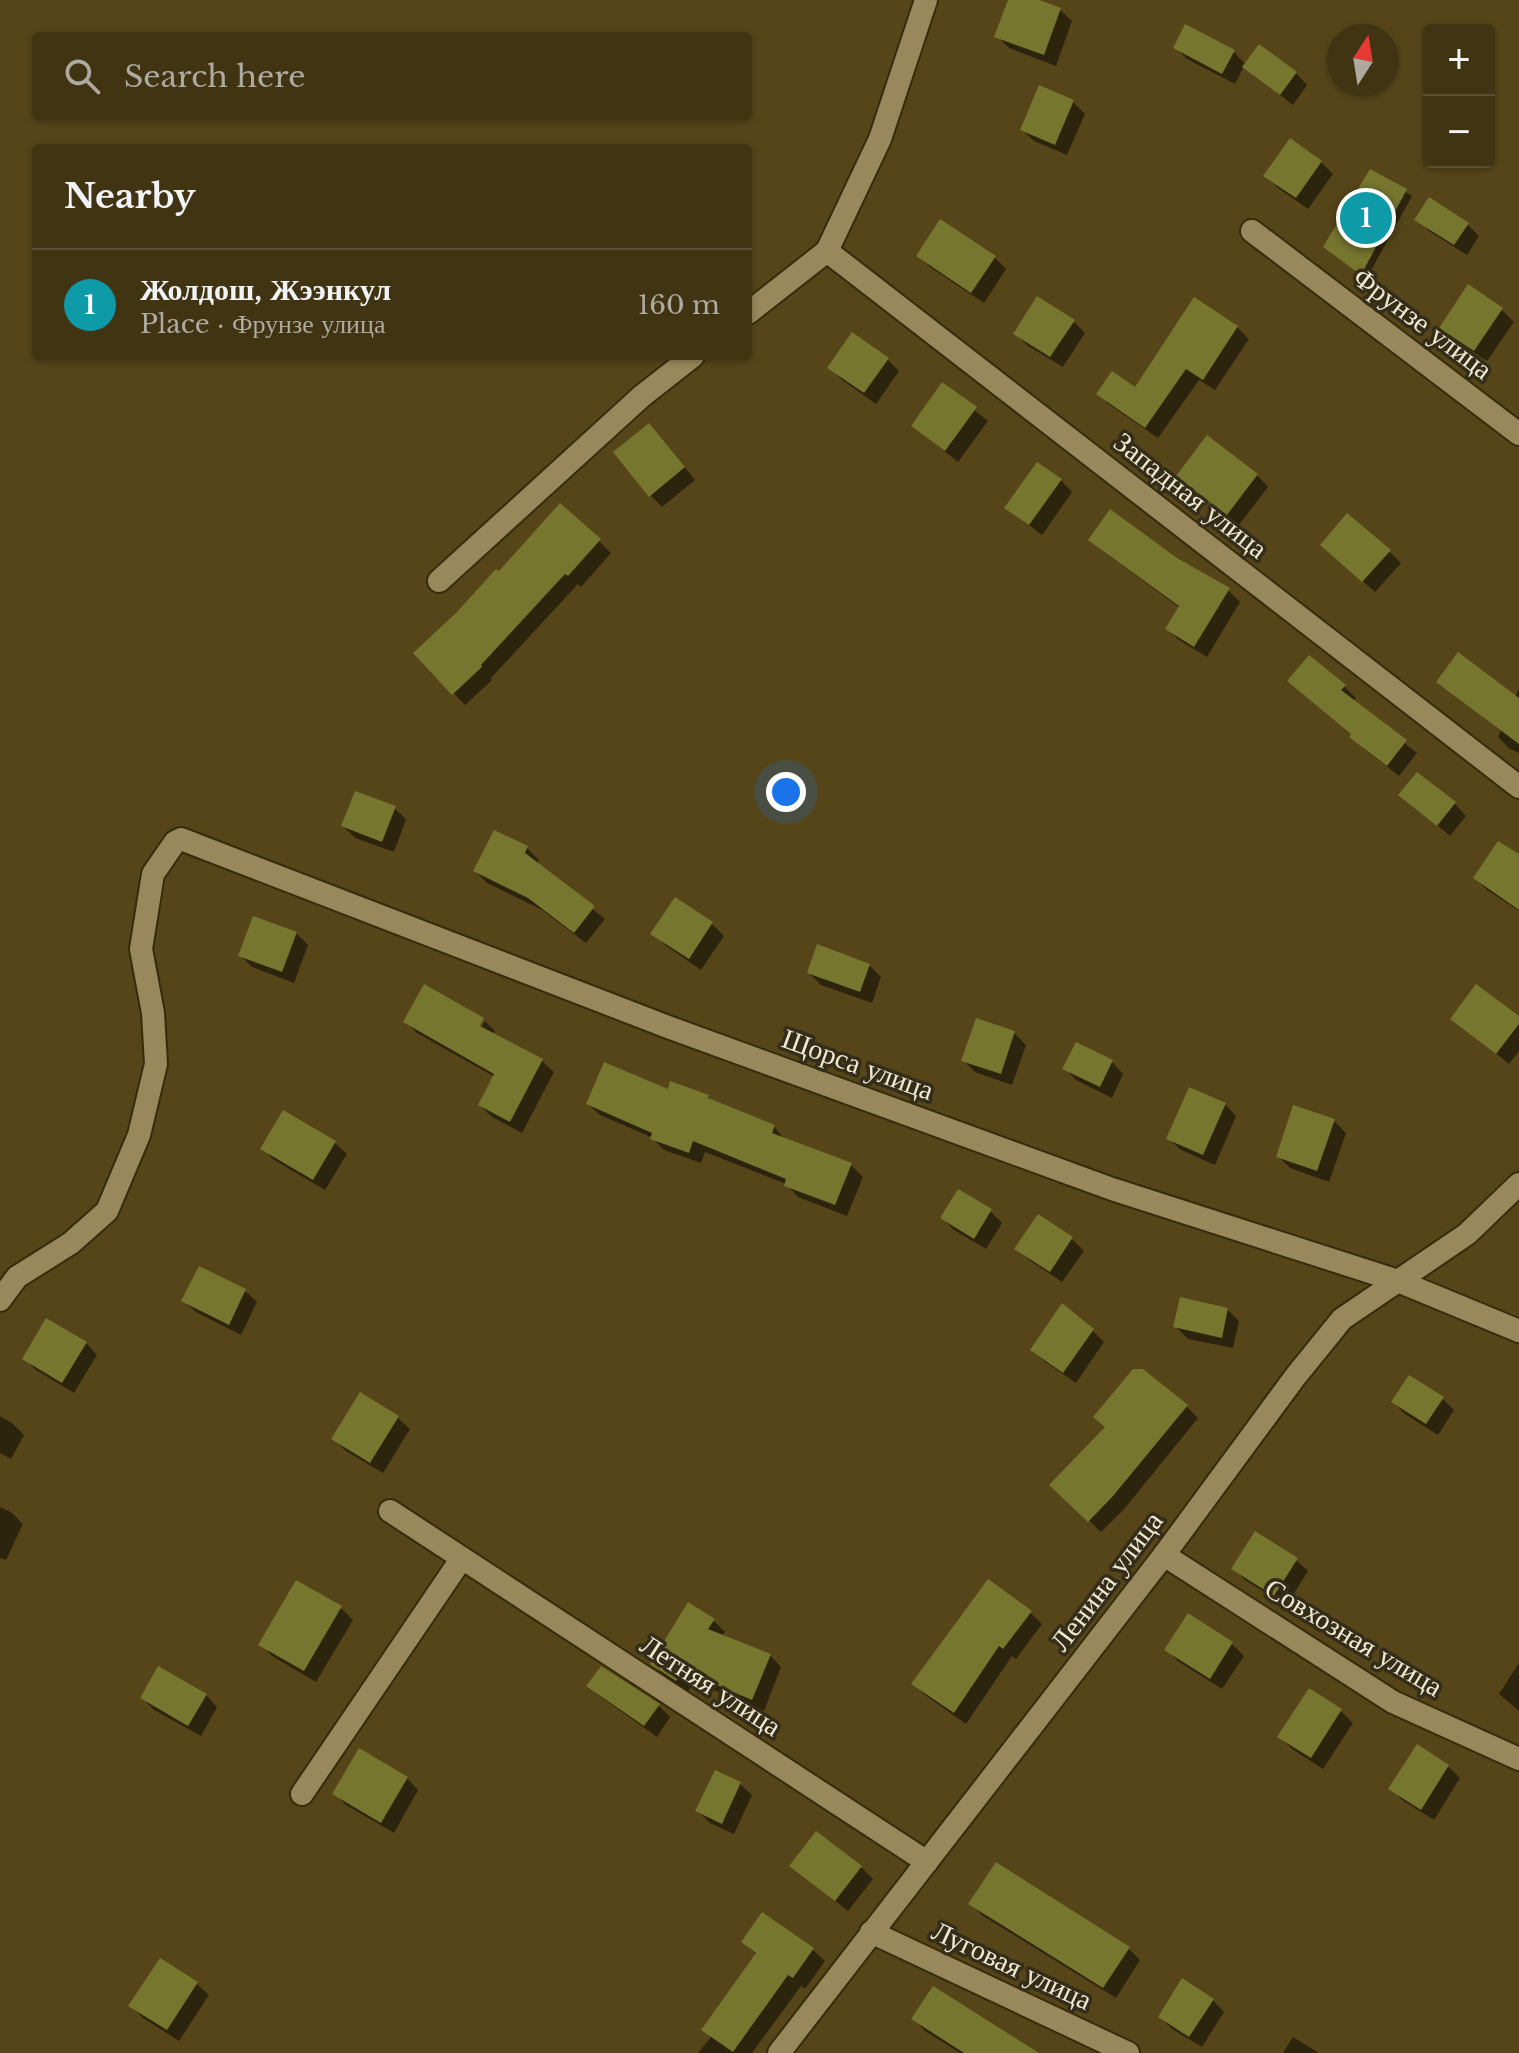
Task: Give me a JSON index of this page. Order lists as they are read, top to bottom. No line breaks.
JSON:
{"streets":{"street":["Фрунзе улица","Западная улица","Щорса улица","Ленина улица","Совхозная улица","Летняя улица","Луговая улица"]},"crossings":[["Щорса улица","Ленина улица"],["Ленина улица","Совхозная улица"],["Ленина улица","Летняя улица"],["Ленина улица","Луговая улица"]],"north":"top","page":{"map_buttons":["+","−"],"search":"Search here","heading":"Nearby","pins":"1","list":[{"mark":"1","name":"Жолдош, Жээнкул","note":"Place · Фрунзе улица","value":"160 m"}]}}
